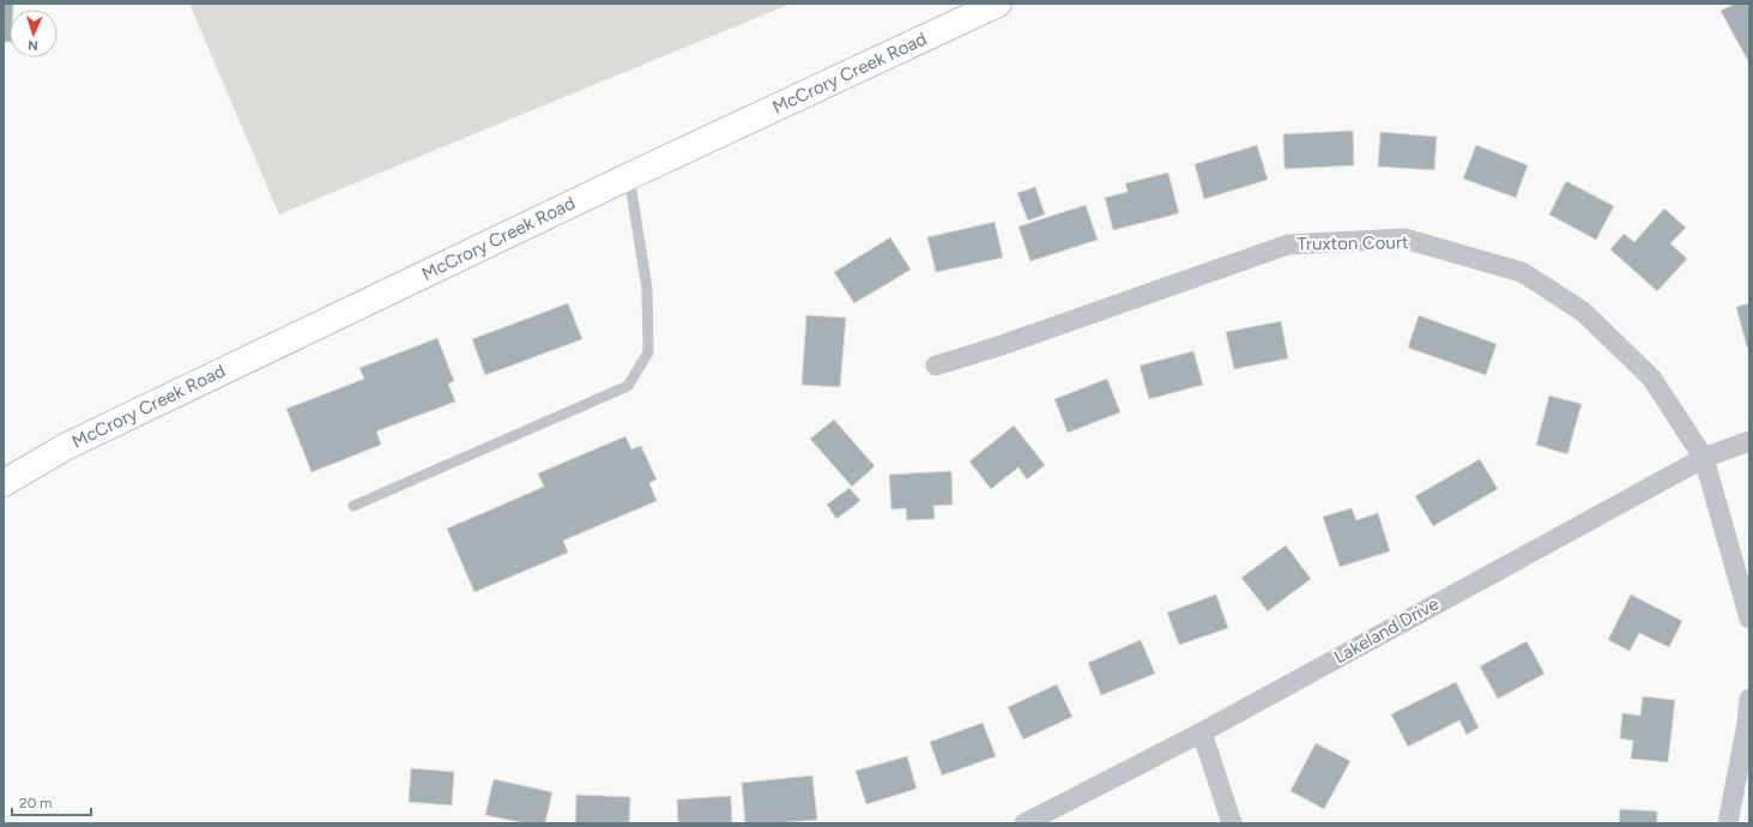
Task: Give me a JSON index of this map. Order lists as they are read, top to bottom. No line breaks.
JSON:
{"streets":{"street":["McCrory Creek Road","Truxton Court","Lakeland Drive"]},"crossings":[["Truxton Court","Lakeland Drive"]],"scale_bar":"20 m","north":"bottom"}
